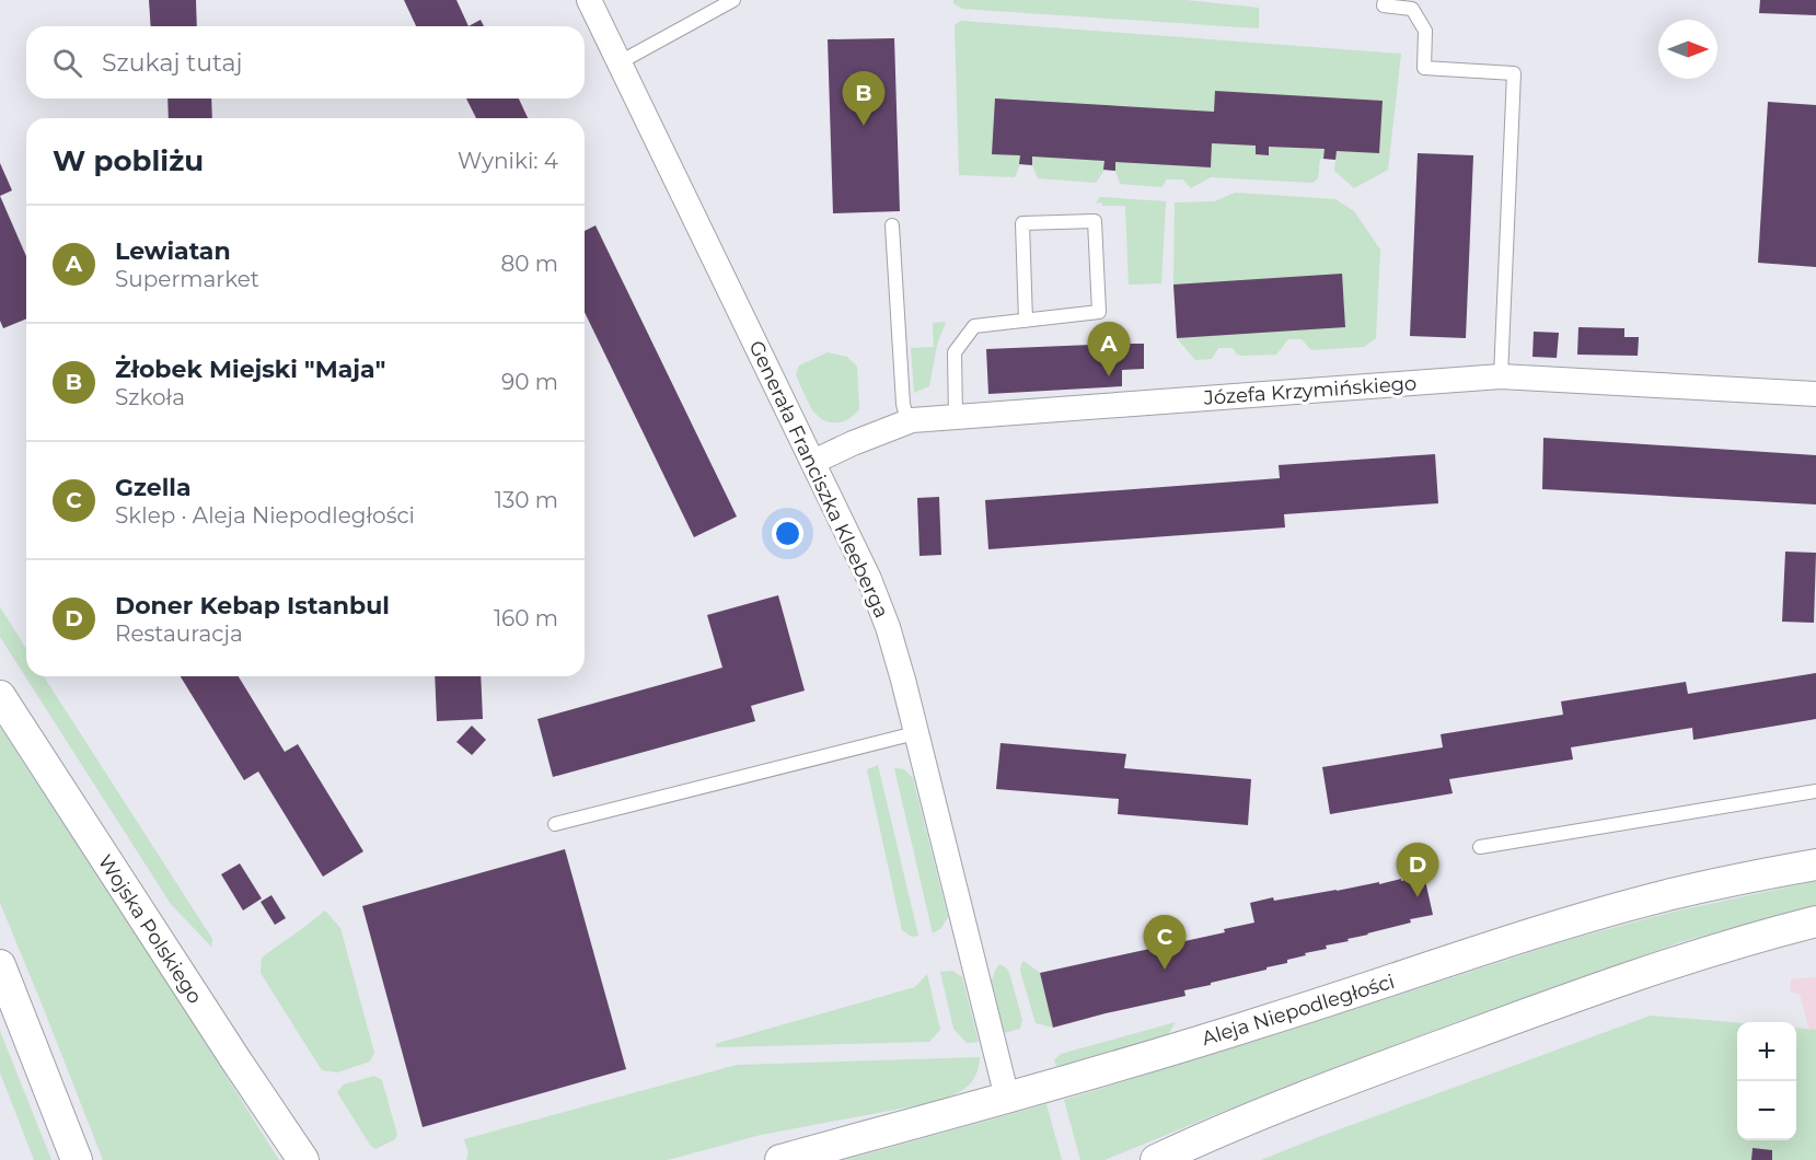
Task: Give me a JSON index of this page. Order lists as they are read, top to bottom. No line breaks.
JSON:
{"streets":{"street":["Józefa Krzymińskiego","Generała Franciszka Kleeberga","Wojska Polskiego","Aleja Niepodległości"]},"crossings":[["Józefa Krzymińskiego","Generała Franciszka Kleeberga"],["Generała Franciszka Kleeberga","Aleja Niepodległości"]],"north":"right","page":{"search":"Szukaj tutaj","pins":["B","A","D","C"],"heading":["W pobliżu","Wyniki: 4"],"list":[{"mark":"A","name":"Lewiatan","note":"Supermarket","value":"80 m"},{"mark":"B","name":"Żłobek Miejski \"Maja\"","note":"Szkoła","value":"90 m"},{"mark":"C","name":"Gzella","note":"Sklep · Aleja Niepodległości","value":"130 m"},{"mark":"D","name":"Doner Kebap Istanbul","note":"Restauracja","value":"160 m"}],"map_buttons":["+","−"]}}
